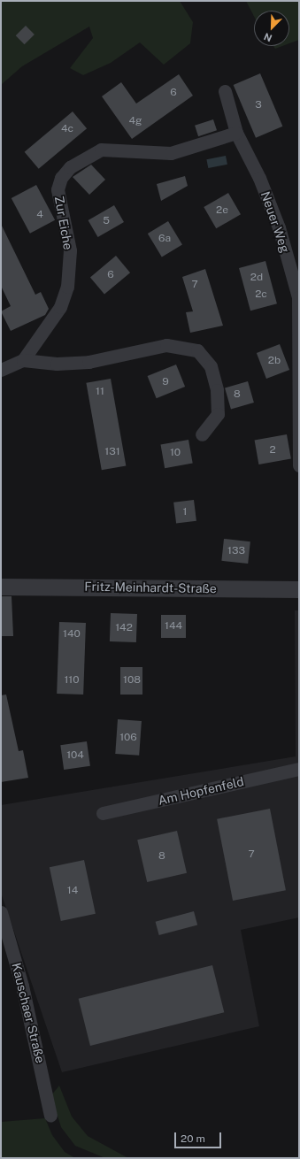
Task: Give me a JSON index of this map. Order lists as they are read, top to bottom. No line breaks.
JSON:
{"streets":{"street":["Neuer Weg","Zur Eiche","Fritz-Meinhardt-Straße","Am Hopfenfeld","Kauschaer Straße"]},"crossings":[["Neuer Weg","Zur Eiche"]],"house_numbers":["6","3","4g","4c","2e","4","5","6a","6","2d","7","2c","2b","9","11","8","2","131","10","1","133","144","142","140","110","108","106","104","7","8","14"],"scale_bar":"20 m","north":"bottom left"}
